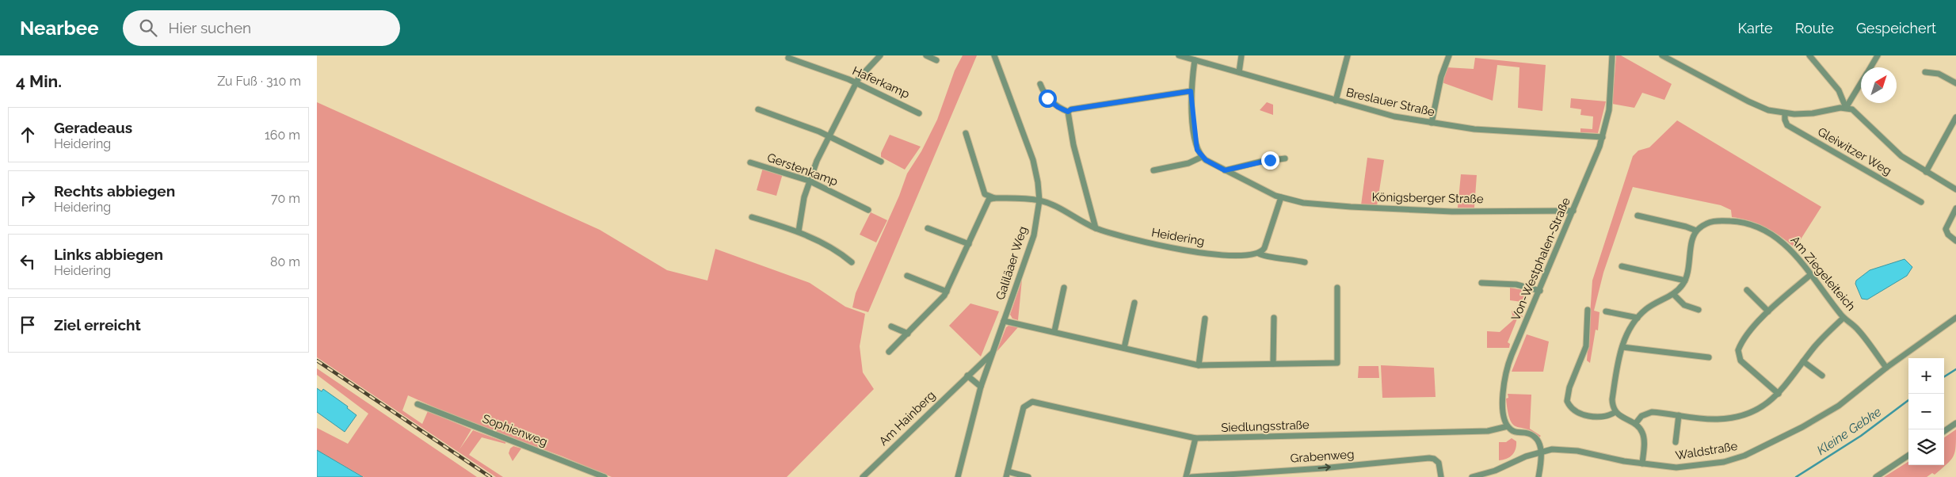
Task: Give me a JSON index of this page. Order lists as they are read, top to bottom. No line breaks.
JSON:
{"streets":{"street":["Haferkamp","Breslauer Straße","Gleiwitzer Weg","Gerstenkamp","Königsberger Straße","Heidering","Von-Westphalen-Straße","Galiläaer Weg","Am Ziegeleiteich","Am Hainberg","Siedlungsstraße","Sophienweg","Waldstraße","Grabenweg"]},"crossings":[["Breslauer Straße","Von-Westphalen-Straße"],["Königsberger Straße","Von-Westphalen-Straße"],["Heidering","Galiläaer Weg"],["Von-Westphalen-Straße","Siedlungsstraße"],["Galiläaer Weg","Am Hainberg"],["Am Ziegeleiteich","Waldstraße"]],"one_way":["Grabenweg"],"water":["Kleine Gebke"],"north":"top right","page":{"header":"Nearbee","search":"Hier suchen","nav":["Karte","Route","Gespeichert"],"heading":["4 Min.","Zu Fuß · 310 m"],"list":[["Geradeaus","Heidering","160 m"],["Rechts abbiegen","Heidering","70 m"],["Links abbiegen","Heidering","80 m"],"Ziel erreicht"],"map_buttons":["+","−"]}}
